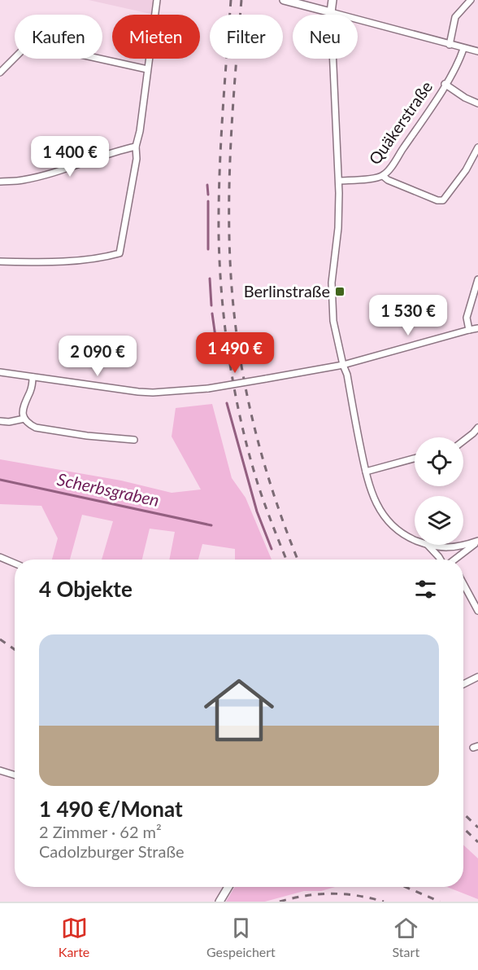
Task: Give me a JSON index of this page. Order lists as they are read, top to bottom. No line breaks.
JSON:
{"streets":{"street":["Quäkerstraße"]},"water":["Scherbsgraben"],"places":{"transit":["Berlinstraße"]},"page":{"chip":["Kaufen","Mieten","Filter","Neu"],"price":["1 400 €","1 530 €","1 490 €","2 090 €"],"heading":"4 Objekte","list":[{"name":"1 490 €/Monat","note":"2 Zimmer · 62 m² · Cadolzburger Straße"}],"tabs":["Karte","Gespeichert","Start"]}}
